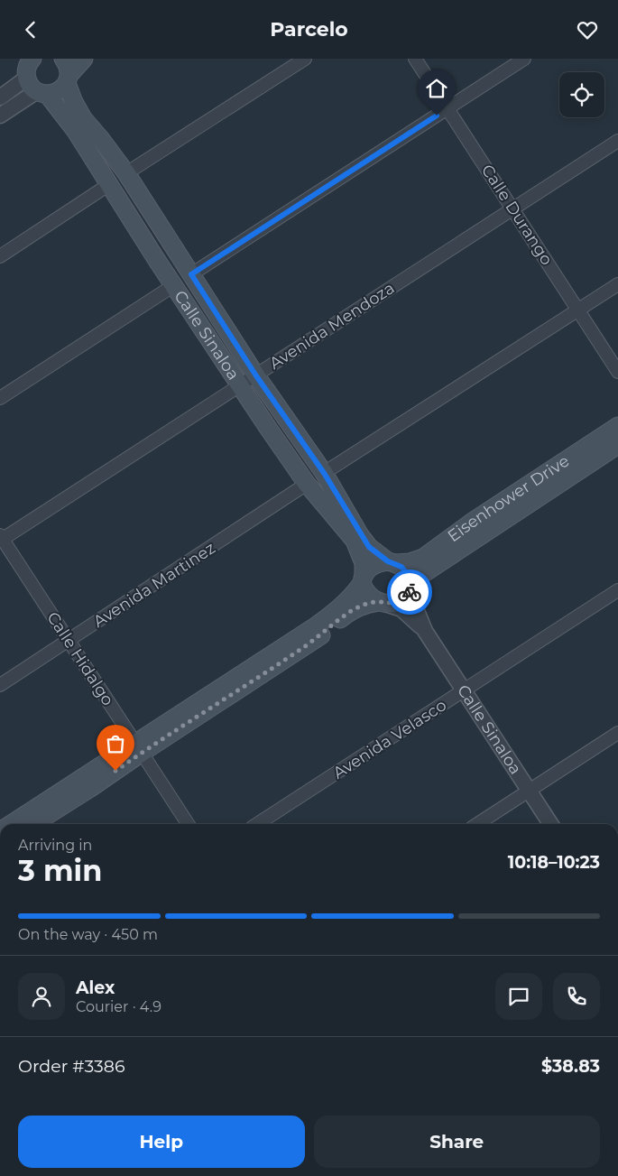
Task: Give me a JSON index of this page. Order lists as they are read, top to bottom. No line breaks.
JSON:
{"streets":{"main road":["Calle Sinaloa","Eisenhower Drive"],"street":["Calle Durango","Avenida Mendoza","Avenida Martinez","Calle Hidalgo","Avenida Velasco"]},"crossings":[["Calle Durango","Avenida Mendoza"],["Avenida Mendoza","Calle Sinaloa"],["Avenida Mendoza","Calle Hidalgo"],["Calle Sinaloa","Eisenhower Drive"],["Calle Sinaloa","Avenida Martinez"],["Calle Sinaloa","Avenida Velasco"],["Avenida Martinez","Calle Hidalgo"]],"page":{"header":"Parcelo","heading":["3 min","Arriving in","10:18–10:23"],"panel":["Alex","Courier · 4.9","Order #3386","$38.83"],"bar":"On the way · 450 m","buttons":["Help","Share"]}}
